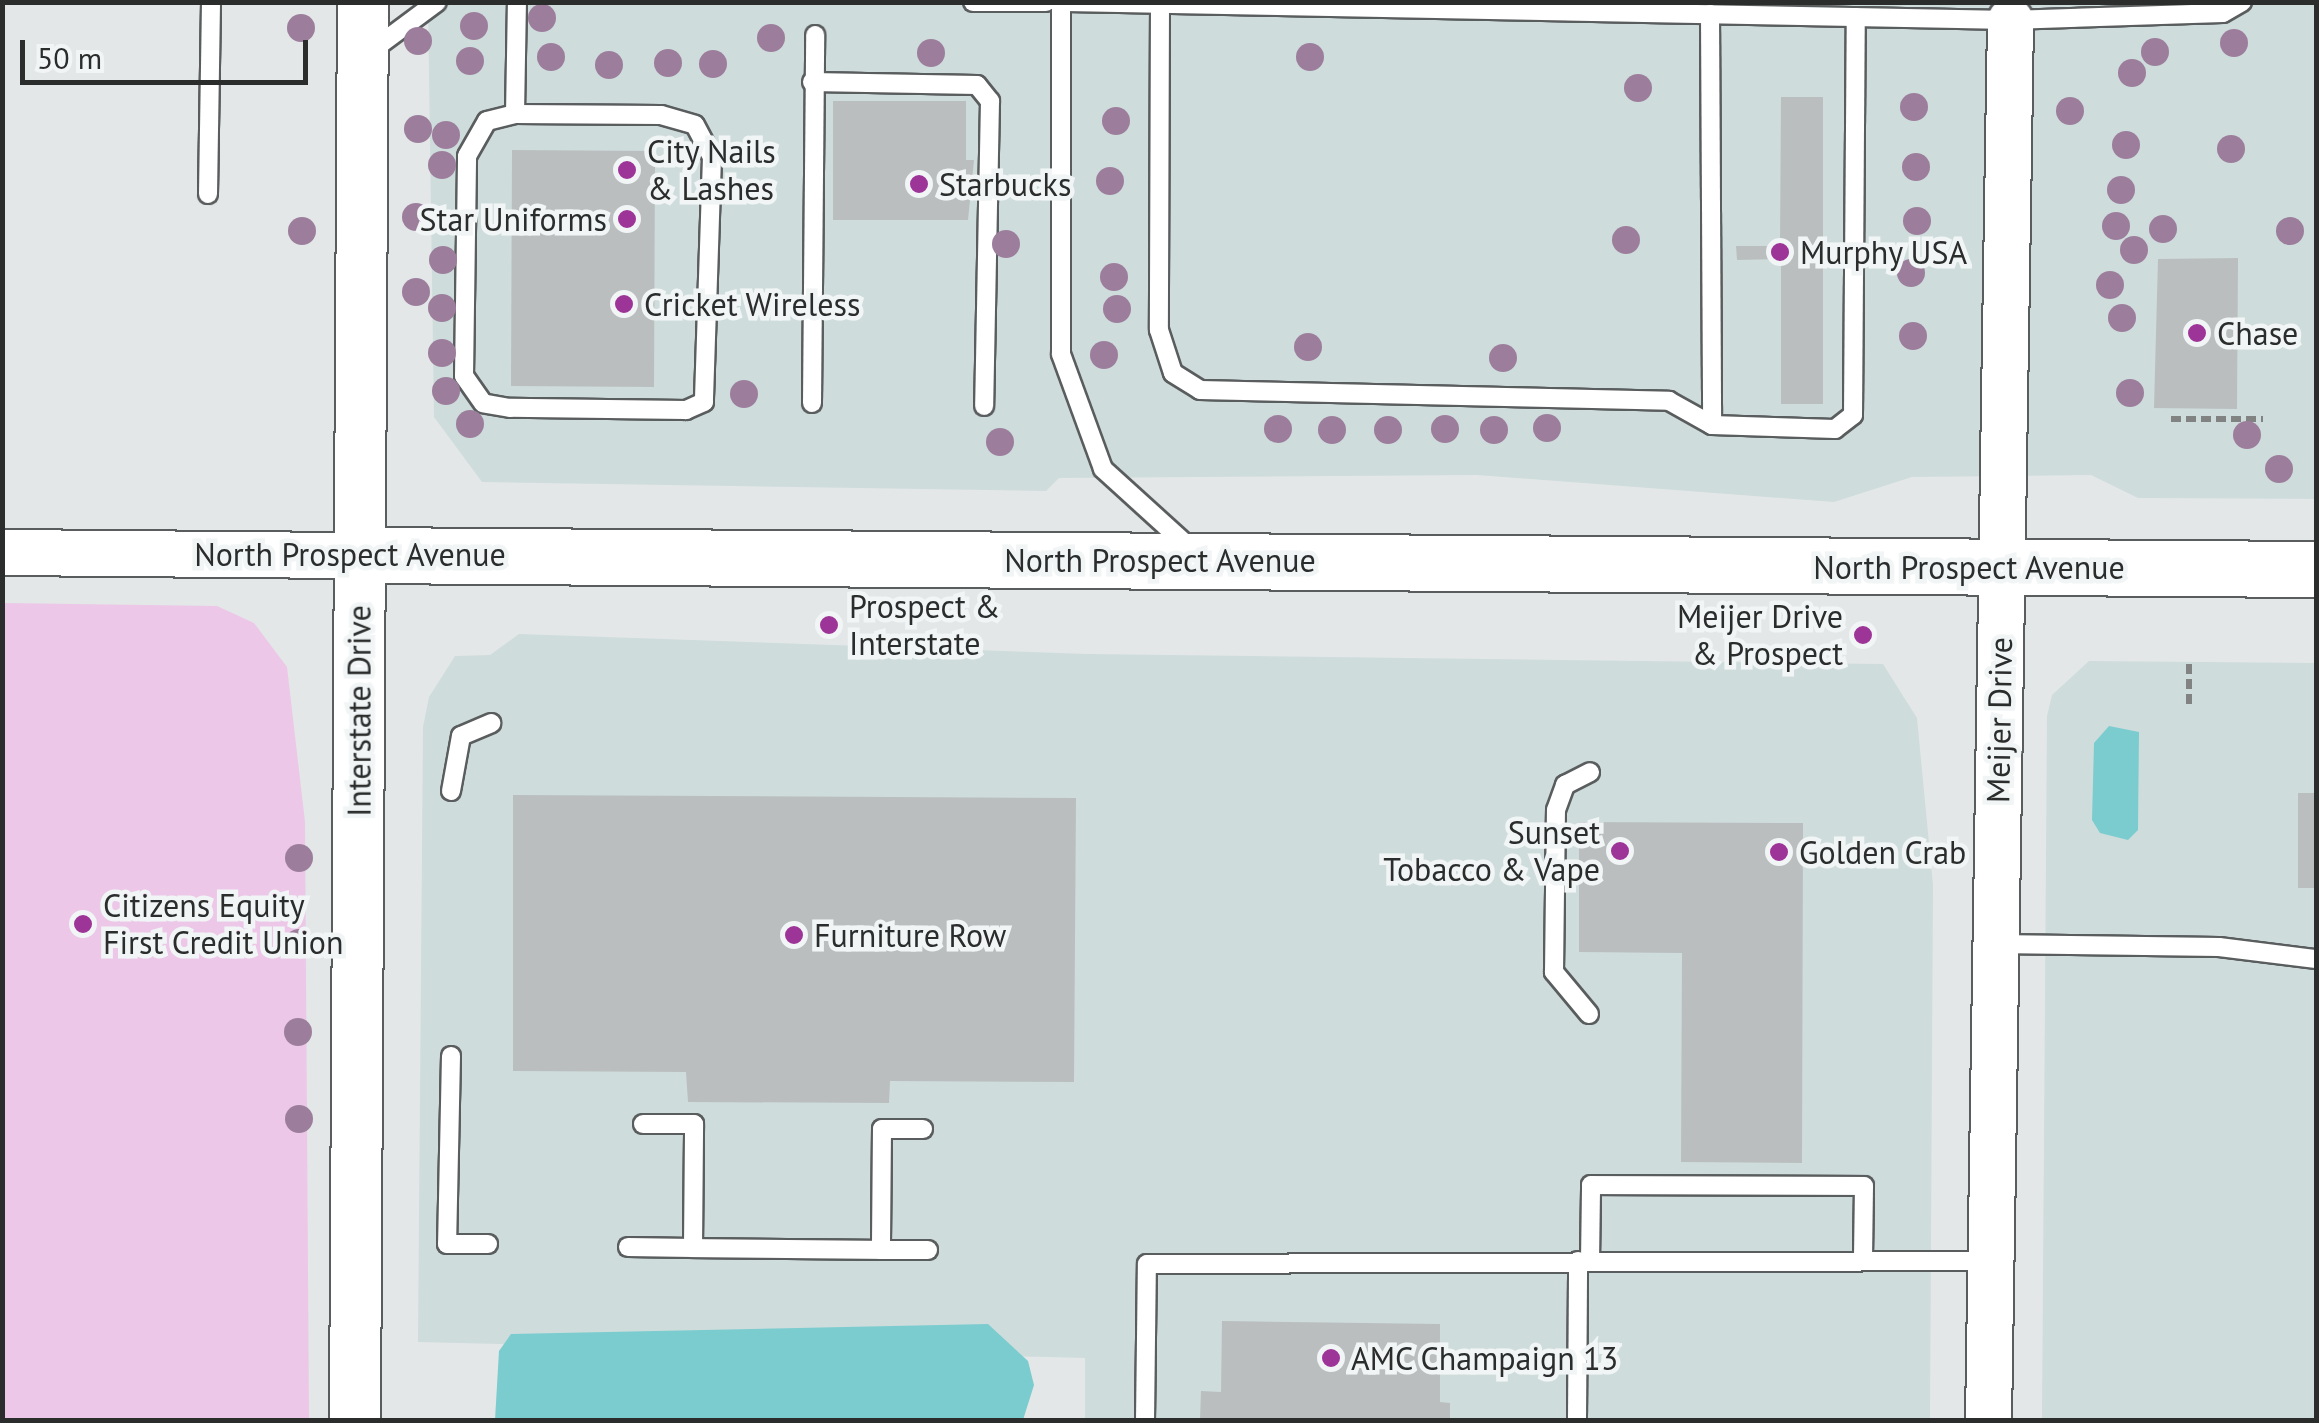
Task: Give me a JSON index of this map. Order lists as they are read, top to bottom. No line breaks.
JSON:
{"streets":{"main road":["North Prospect Avenue","Interstate Drive"],"street":["Meijer Drive"]},"crossings":[["North Prospect Avenue","Interstate Drive"],["North Prospect Avenue","Meijer Drive"]],"places":["City Nails & Lashes","Starbucks","Star Uniforms","Murphy USA","Cricket Wireless","Chase","Prospect & Interstate","Meijer Drive & Prospect","Sunset Tobacco & Vape","Golden Crab","Citizens Equity First Credit Union","Furniture Row","AMC Champaign 13"],"scale_bar":"50 m"}
